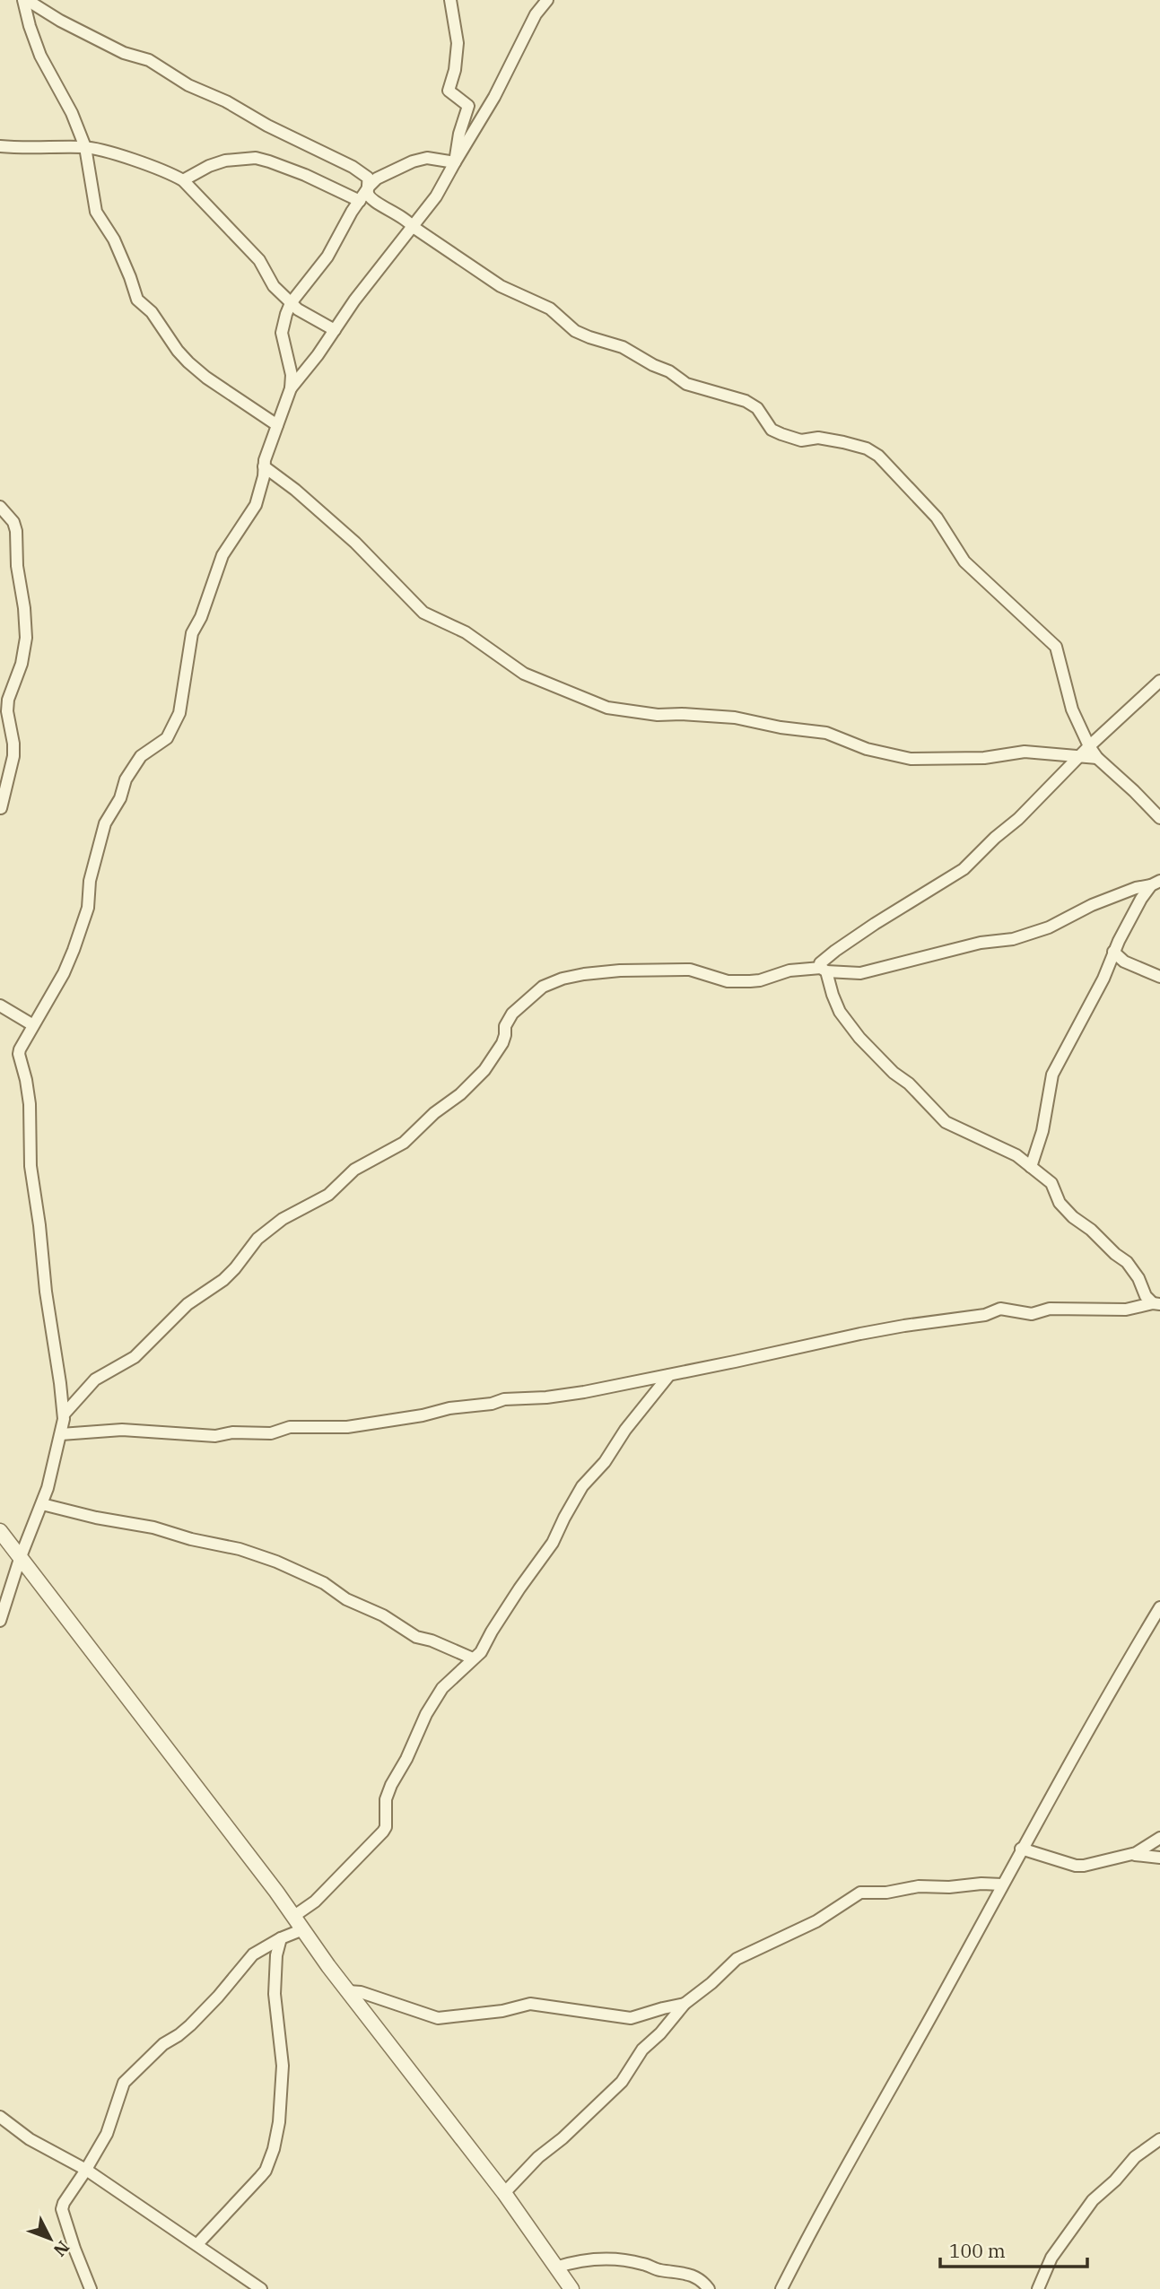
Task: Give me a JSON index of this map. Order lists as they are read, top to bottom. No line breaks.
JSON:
{"scale_bar":"100 m","north":"bottom right"}
